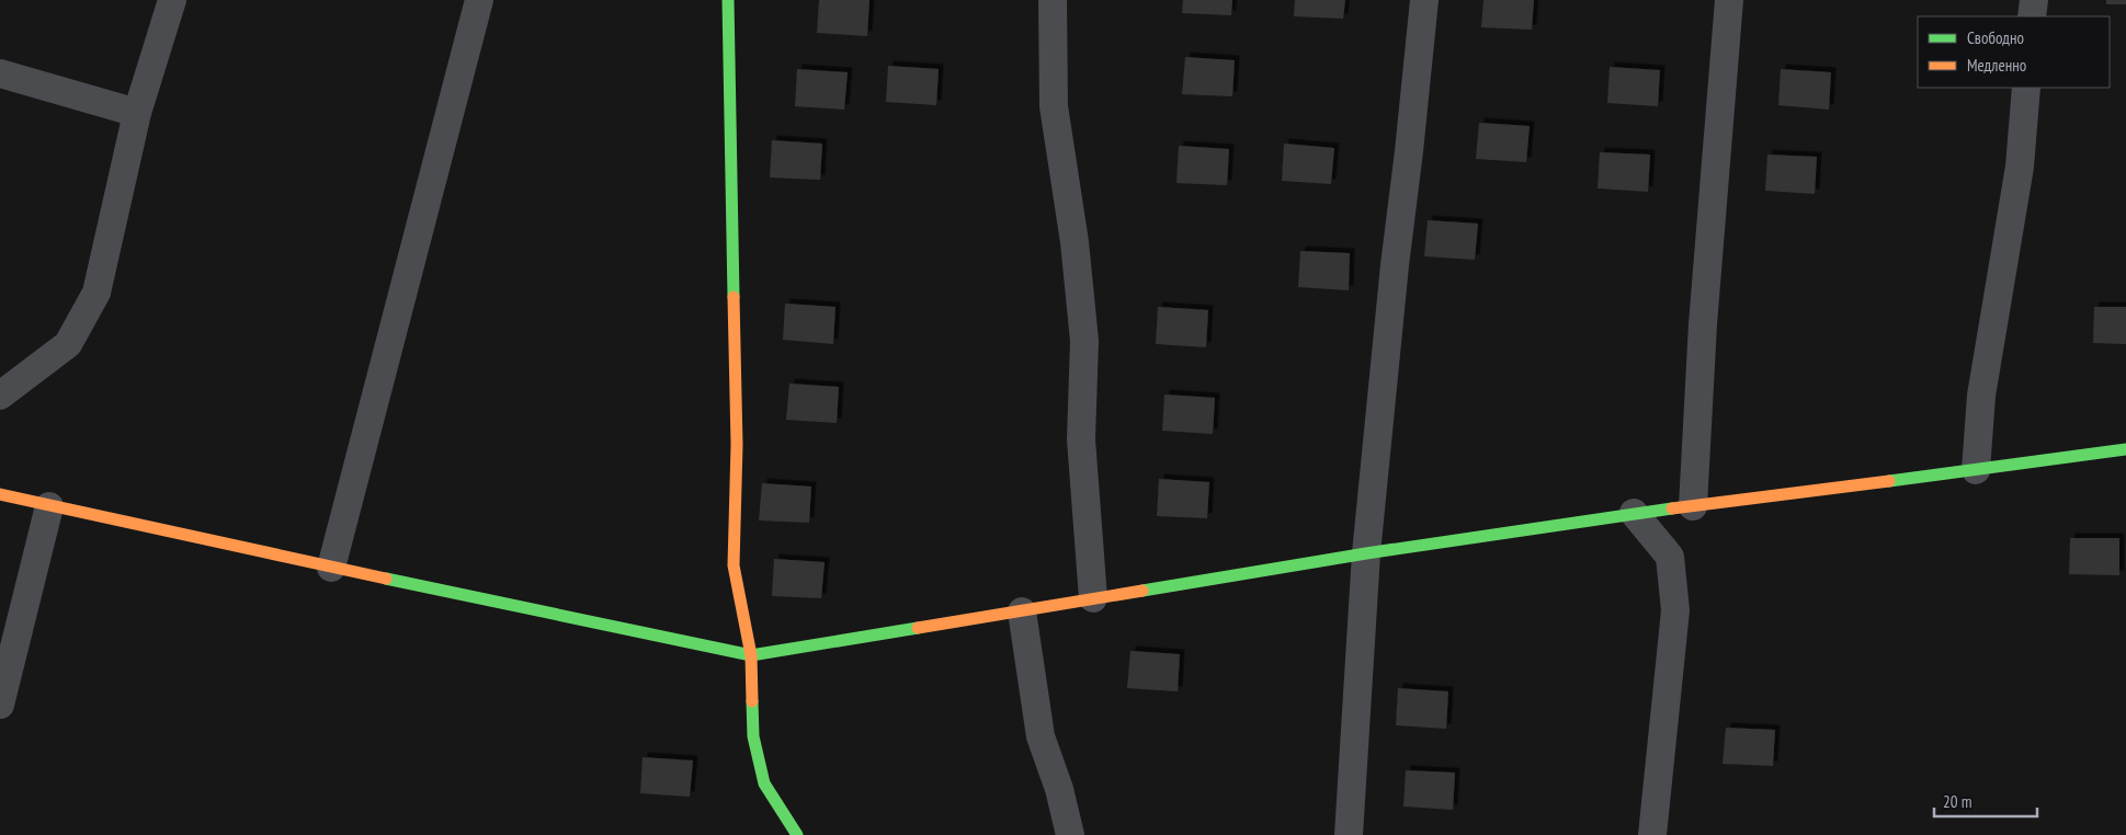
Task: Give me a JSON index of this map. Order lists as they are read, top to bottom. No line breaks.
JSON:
{"legend":["Свободно","Медленно"],"scale_bar":"20 m"}
